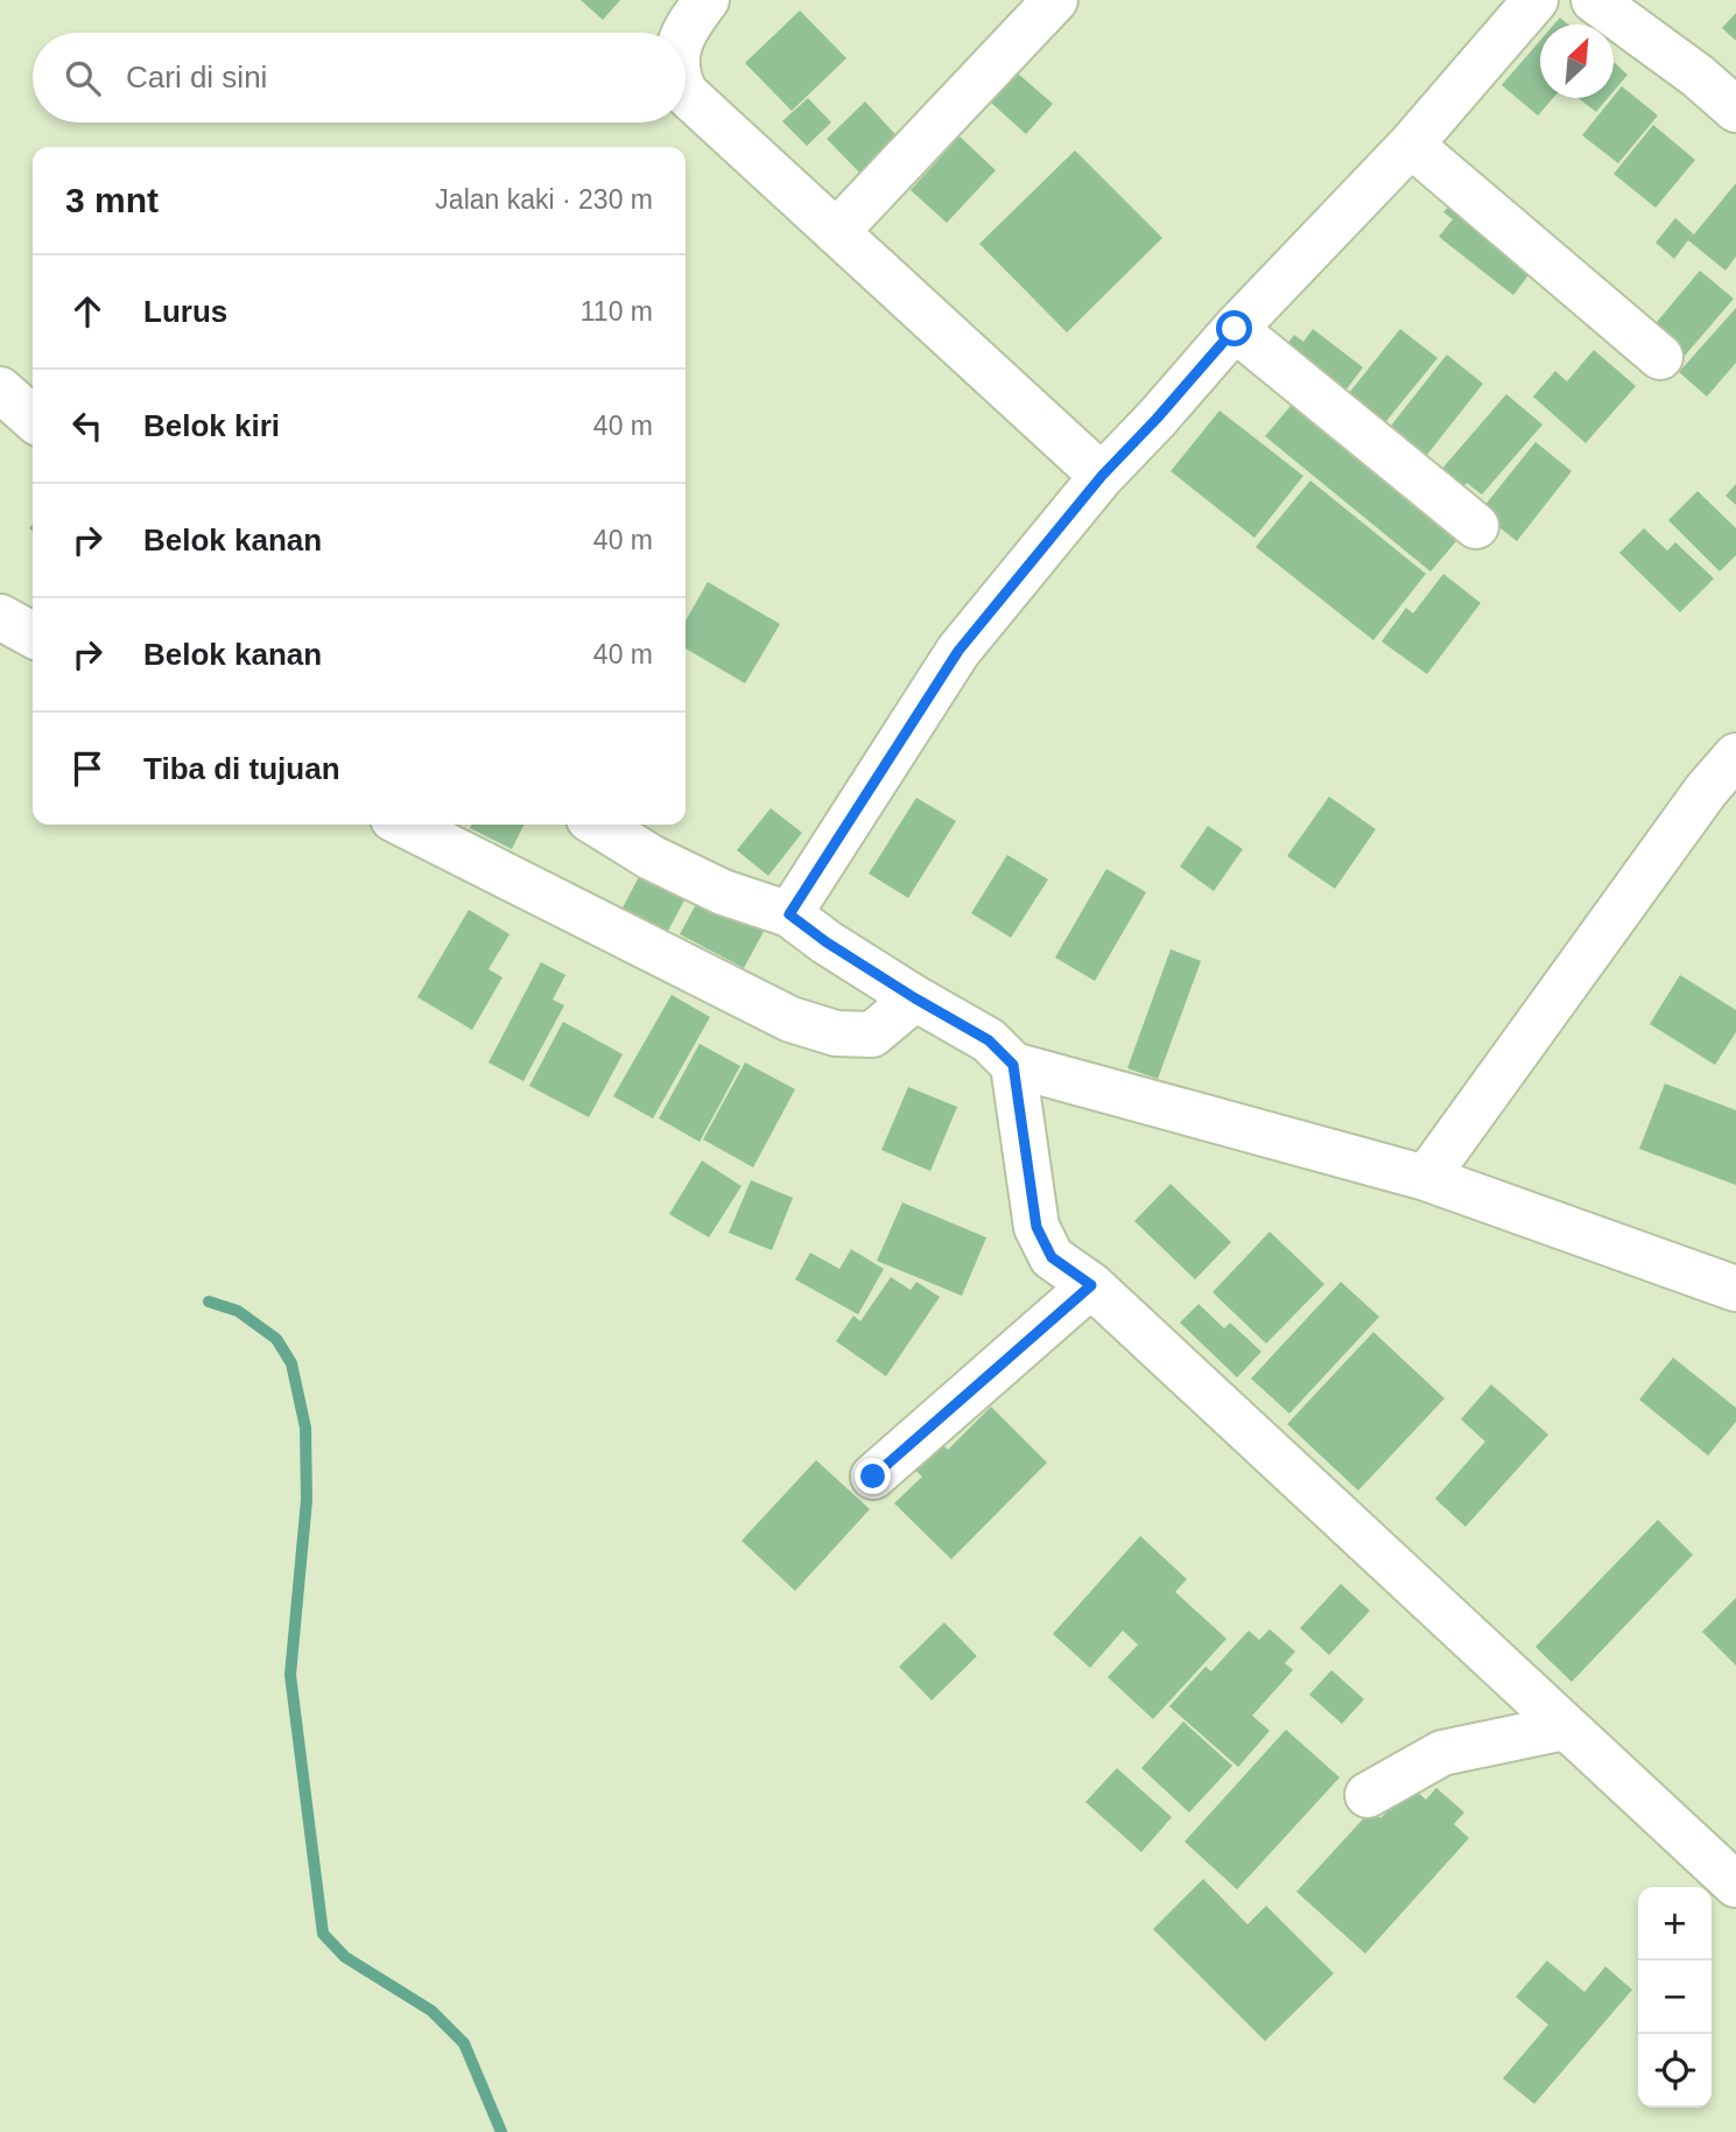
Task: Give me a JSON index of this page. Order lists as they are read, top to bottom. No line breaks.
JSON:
{"north":"top right","page":{"search":"Cari di sini","heading":["3 mnt","Jalan kaki · 230 m"],"list":[["Lurus","110 m"],["Belok kiri","40 m"],["Belok kanan","40 m"],["Belok kanan","40 m"],"Tiba di tujuan"],"map_buttons":["+","−"]}}
